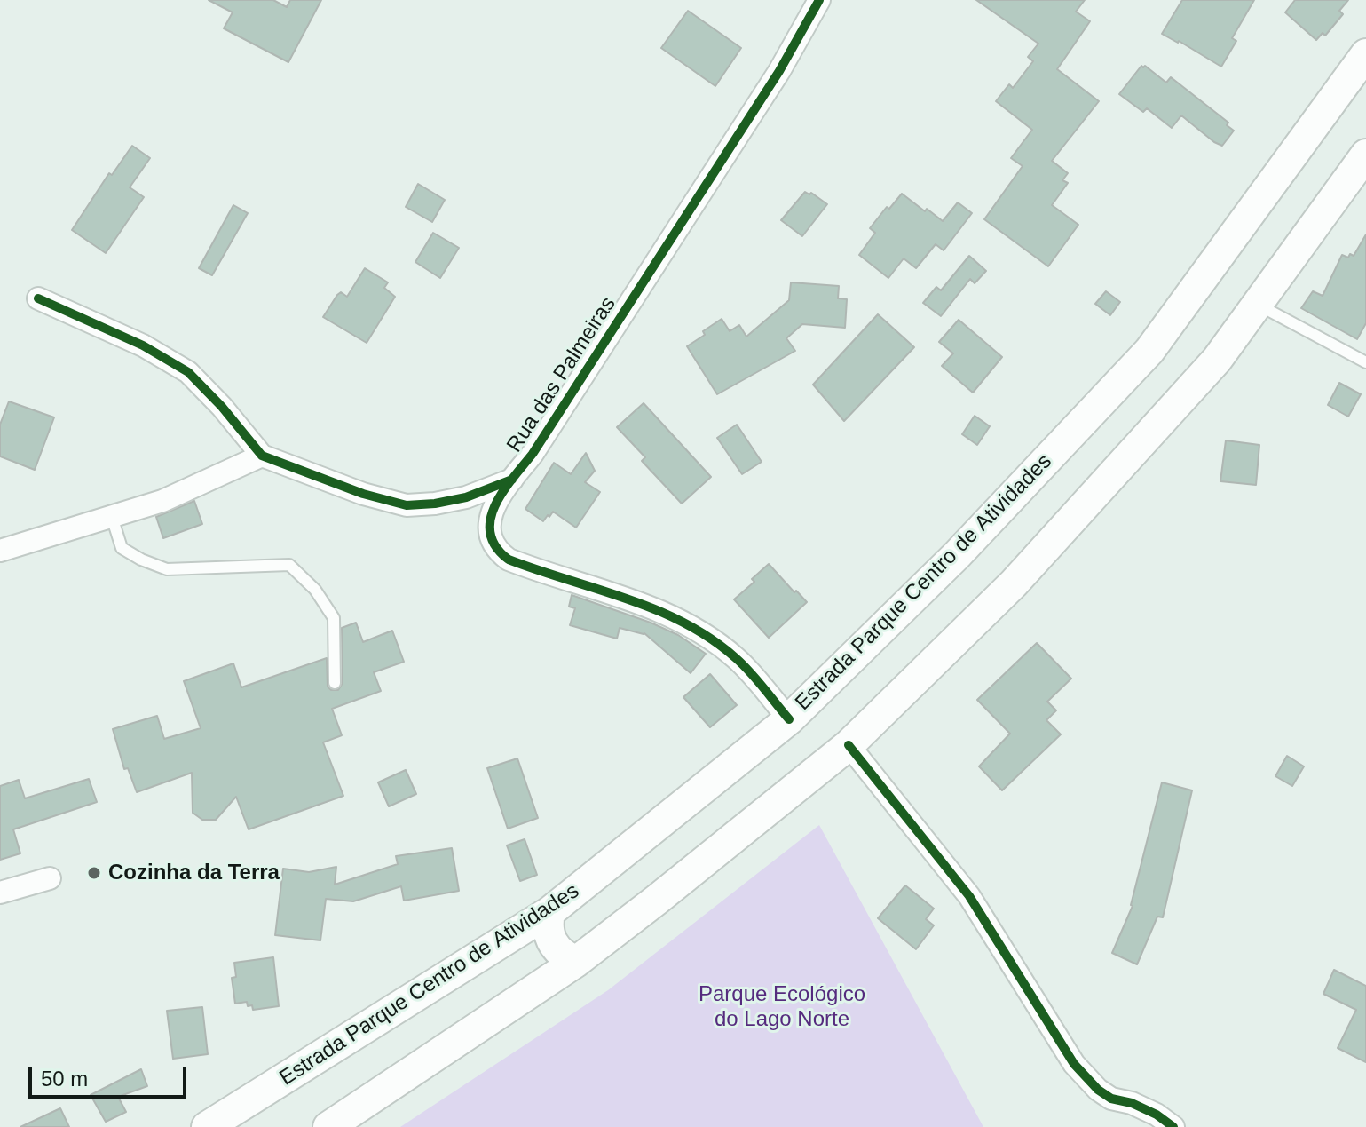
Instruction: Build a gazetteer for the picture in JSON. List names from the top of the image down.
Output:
{
  "streets": {
    "main road": ["Estrada Parque Centro de Atividades"],
    "street": ["Rua das Palmeiras"]
  },
  "crossings": [
    ["Rua das Palmeiras", "Estrada Parque Centro de Atividades"]
  ],
  "parks": ["Parque Ecológico do Lago Norte"],
  "places": ["Cozinha da Terra"],
  "scale_bar": "50 m"
}
